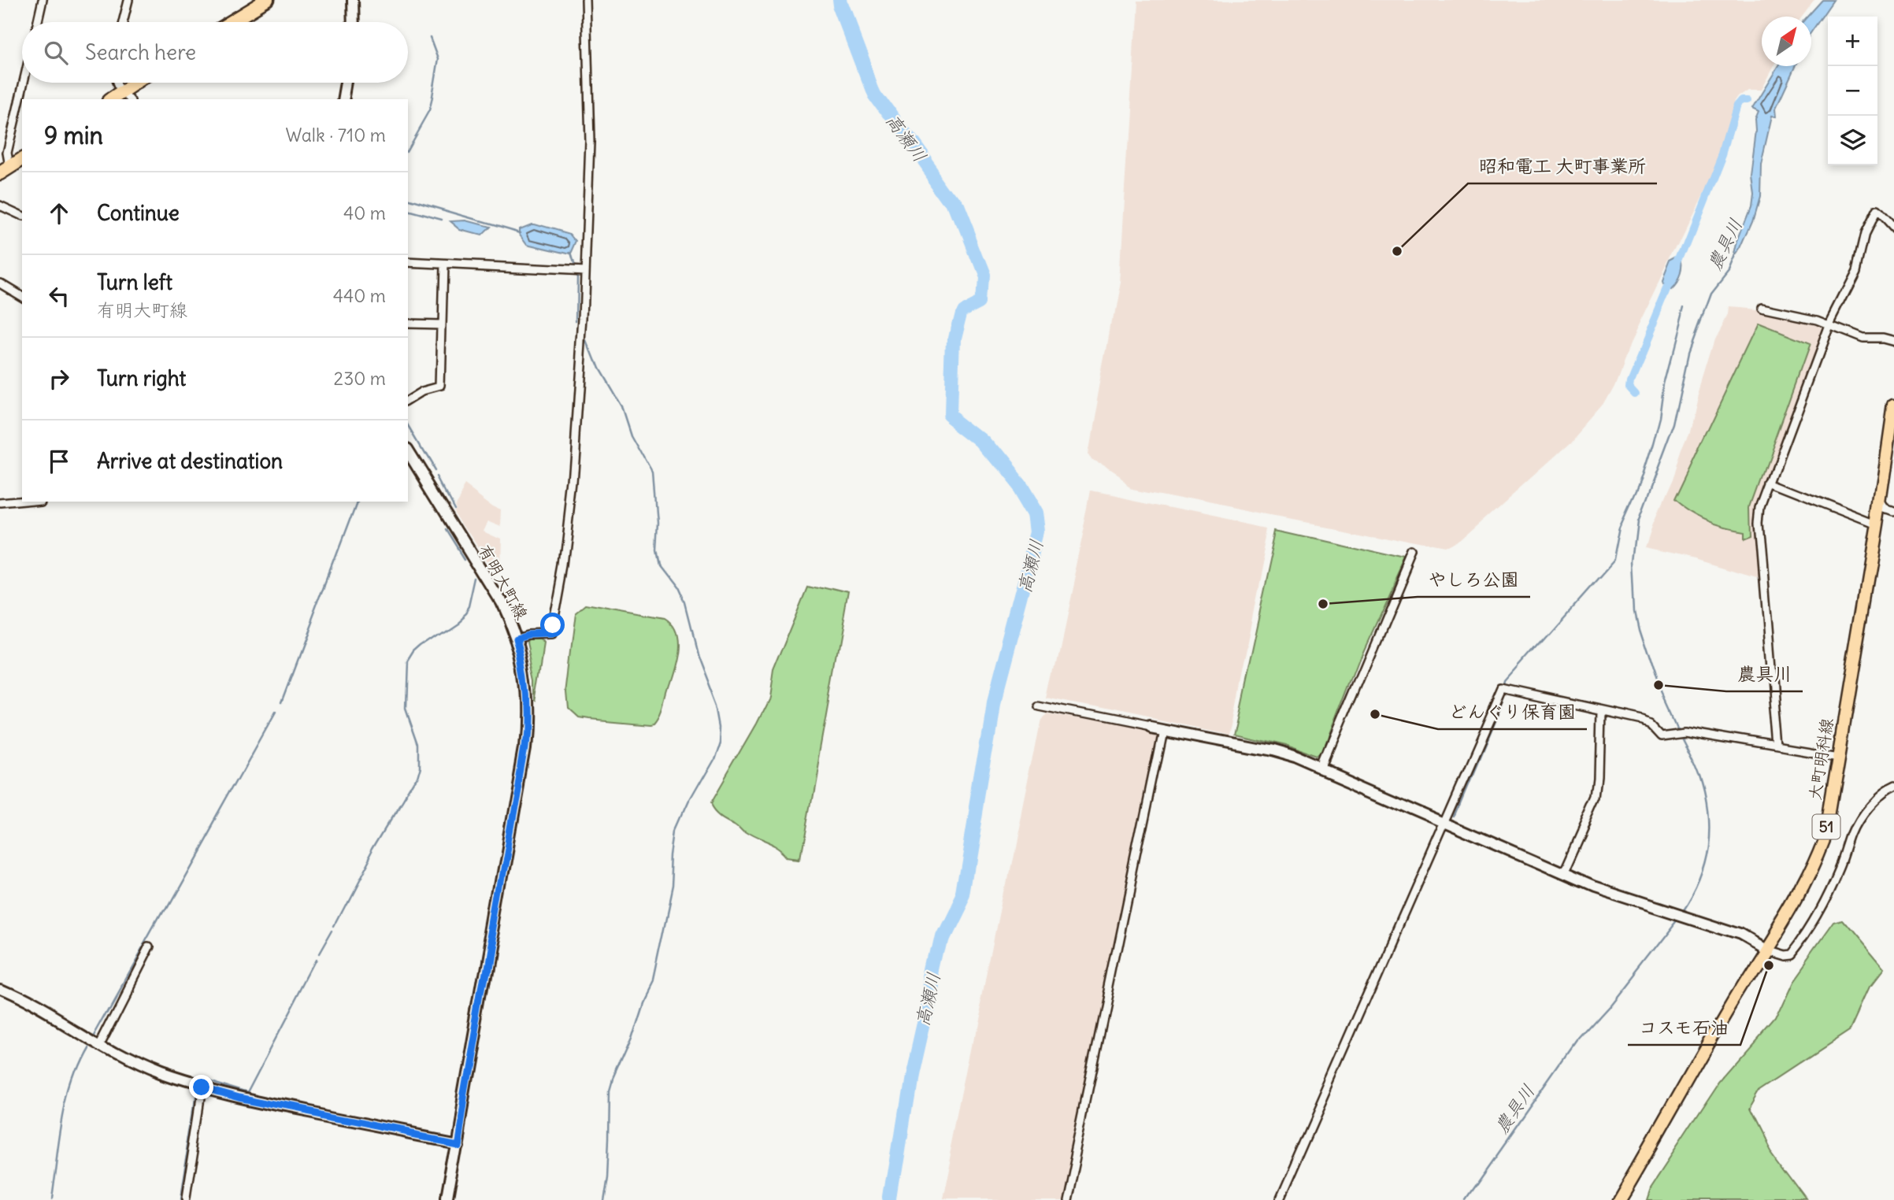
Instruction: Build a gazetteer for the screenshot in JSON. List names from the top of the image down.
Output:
{
  "streets": {
    "main road": ["大町明科線", "51"],
    "street": ["有明大町線"]
  },
  "water": ["高瀬川", "農具川"],
  "places": [
    "昭和電工 大町事業所",
    "やしろ公園",
    "農具川",
    "どんぐり保育園",
    "コスモ石油"
  ],
  "north": "top right",
  "page": {
    "map_buttons": ["+", "−"],
    "search": "Search here",
    "heading": ["9 min", "Walk · 710 m"],
    "list": [
      ["Continue", "40 m"],
      ["Turn left", "有明大町線", "440 m"],
      ["Turn right", "230 m"],
      "Arrive at destination"
    ]
  }
}
